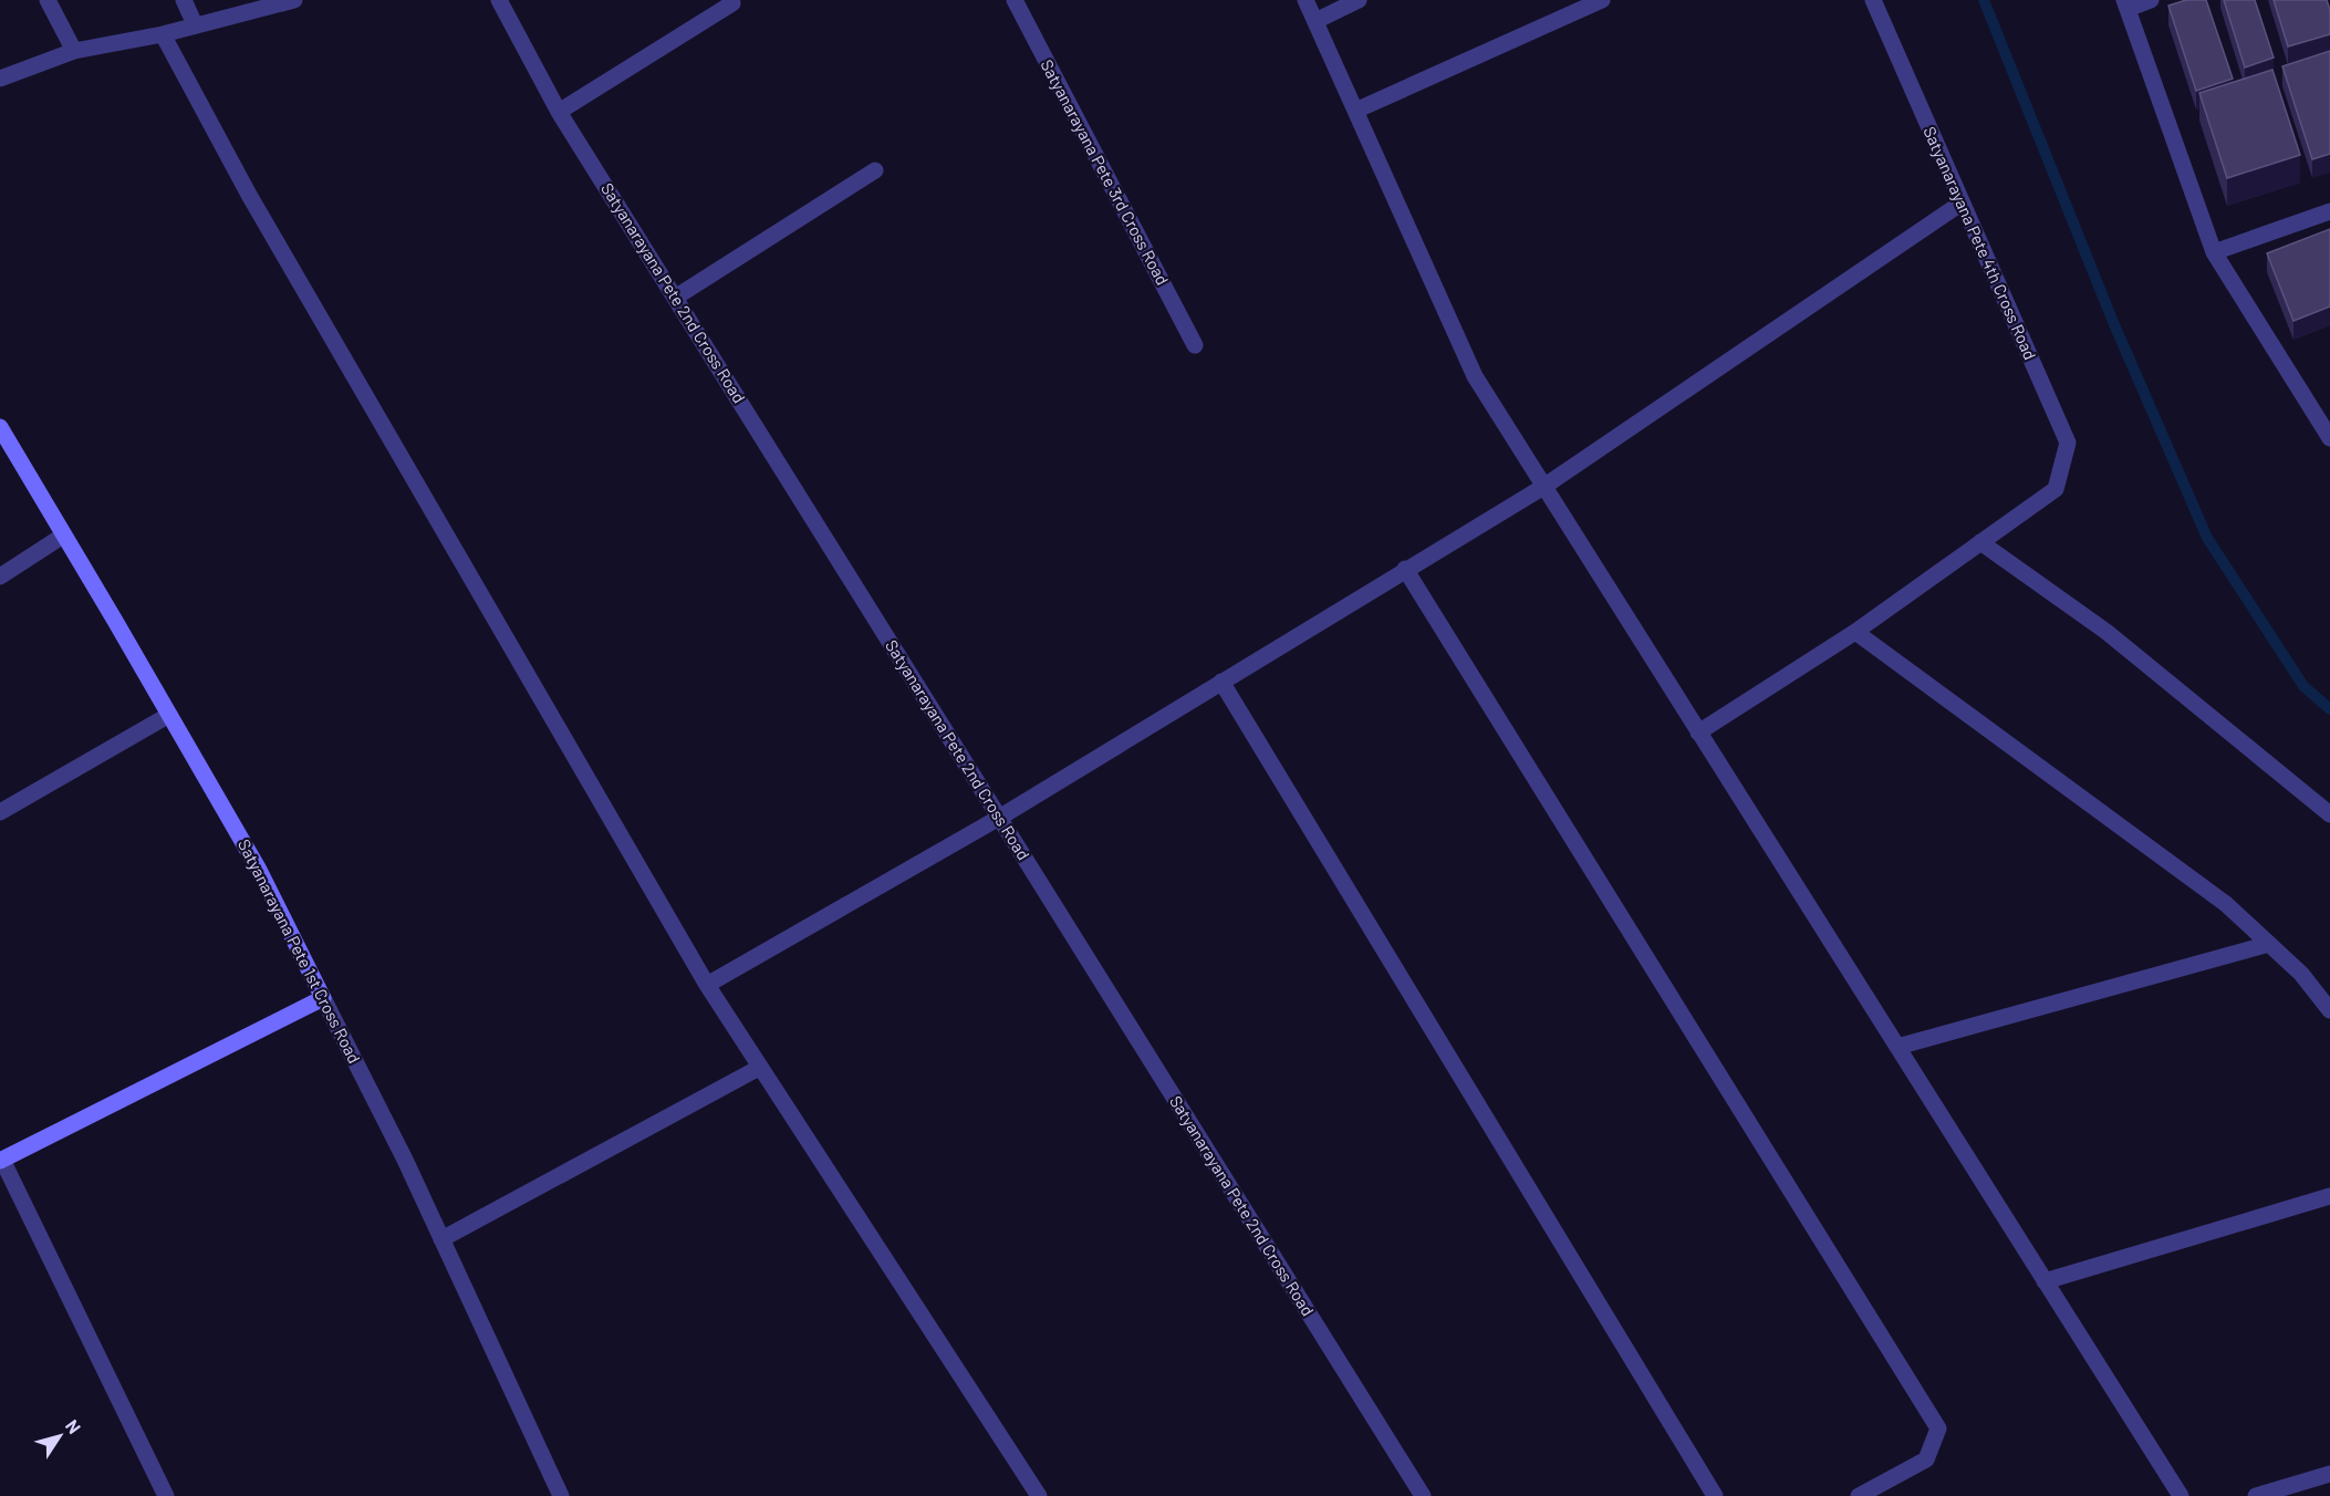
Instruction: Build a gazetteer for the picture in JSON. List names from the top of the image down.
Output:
{
  "streets": {
    "street": [
      "Satyanarayana Pete 3rd Cross Road",
      "Satyanarayana Pete 4th Cross Road",
      "Satyanarayana Pete 2nd Cross Road",
      "Satyanarayana Pete 1st Cross Road"
    ]
  },
  "north": "top right"
}
